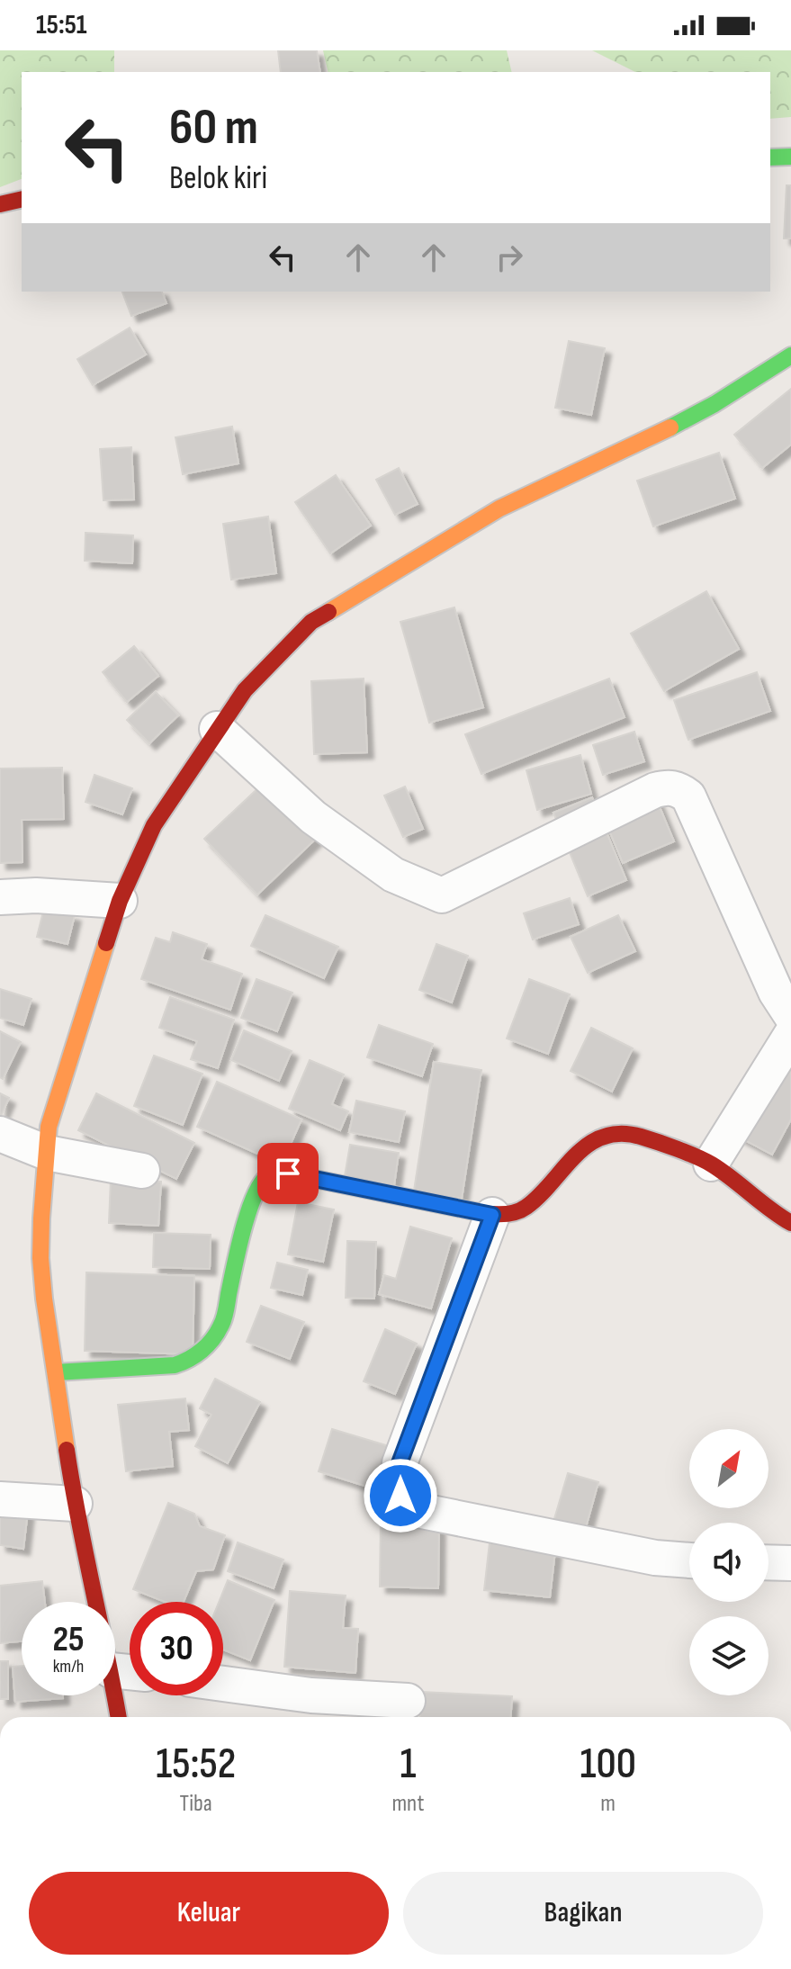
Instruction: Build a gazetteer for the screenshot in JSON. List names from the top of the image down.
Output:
{
  "north": "top right",
  "page": {
    "status": "15:51",
    "turn": ["60 m", "Belok kiri"],
    "speed": "25 km/h",
    "limit": "30",
    "eta": [
      "15:52",
      "Tiba",
      "1",
      "mnt",
      "100",
      "m"
    ],
    "buttons": ["Keluar", "Bagikan"]
  }
}
